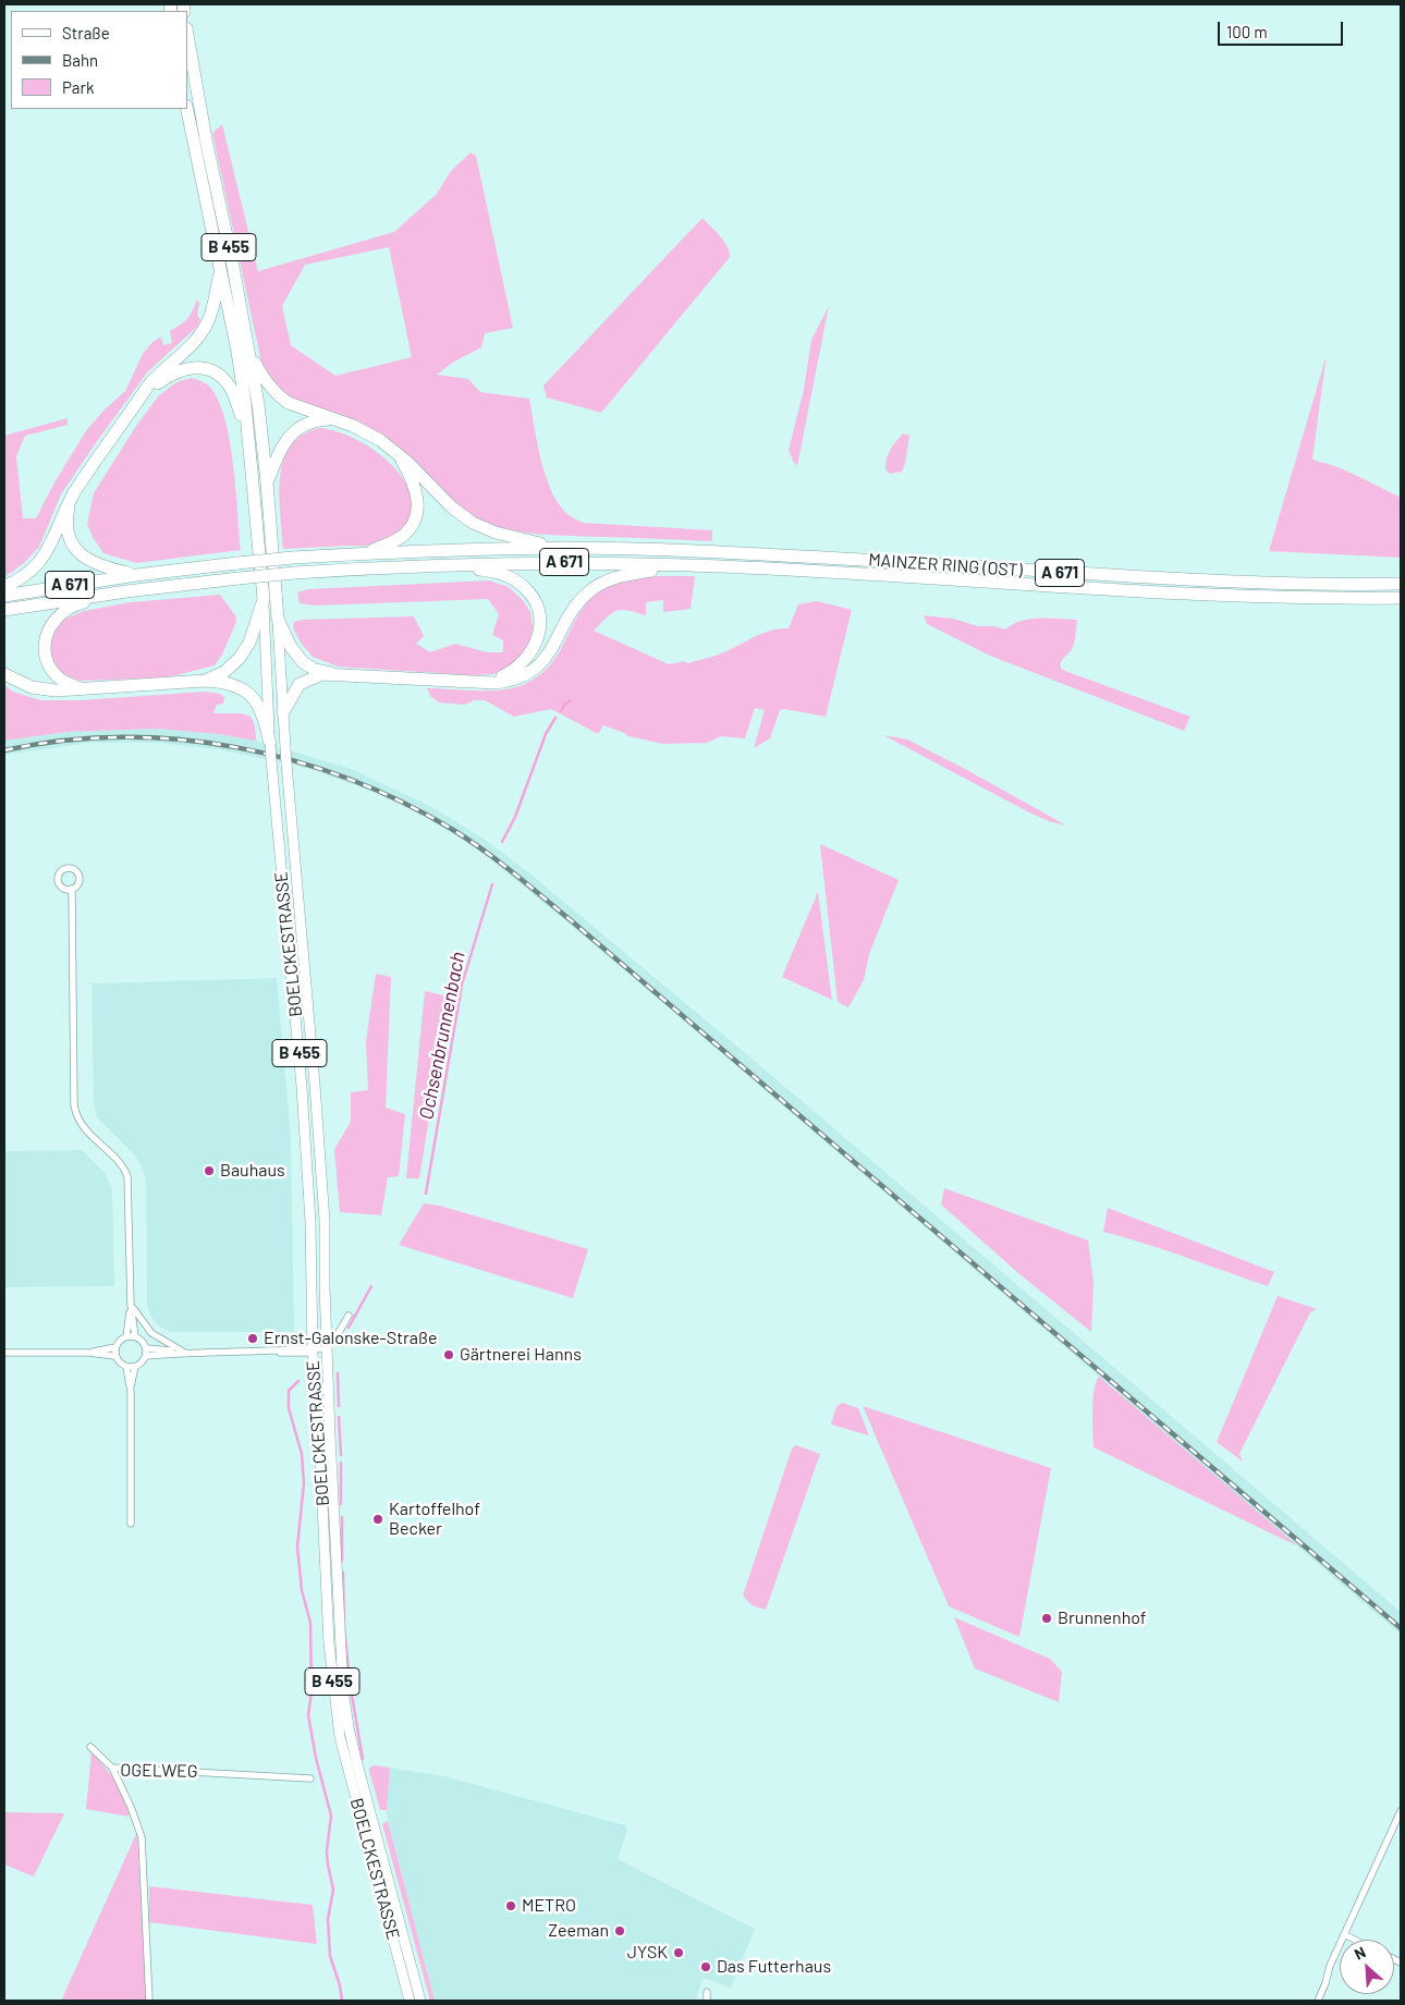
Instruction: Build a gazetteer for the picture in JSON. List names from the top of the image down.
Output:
{
  "streets": {
    "highway": ["B 455", "A 671", "MAINZER RING (OST)"],
    "main road": ["BOELCKESTRASSE"],
    "street": ["OGELWEG"]
  },
  "crossings": [
    ["B 455", "BOELCKESTRASSE"],
    ["A 671", "MAINZER RING (OST)"]
  ],
  "water": ["Ochsenbrunnenbach"],
  "places": [
    "Bauhaus",
    "Ernst-Galonske-Straße",
    "Gärtnerei Hanns",
    "Kartoffelhof Becker",
    "Brunnenhof",
    "METRO",
    "Zeeman",
    "JYSK",
    "Das Futterhaus"
  ],
  "legend": ["Straße", "Bahn", "Park"],
  "scale_bar": "100 m",
  "north": "top left"
}
